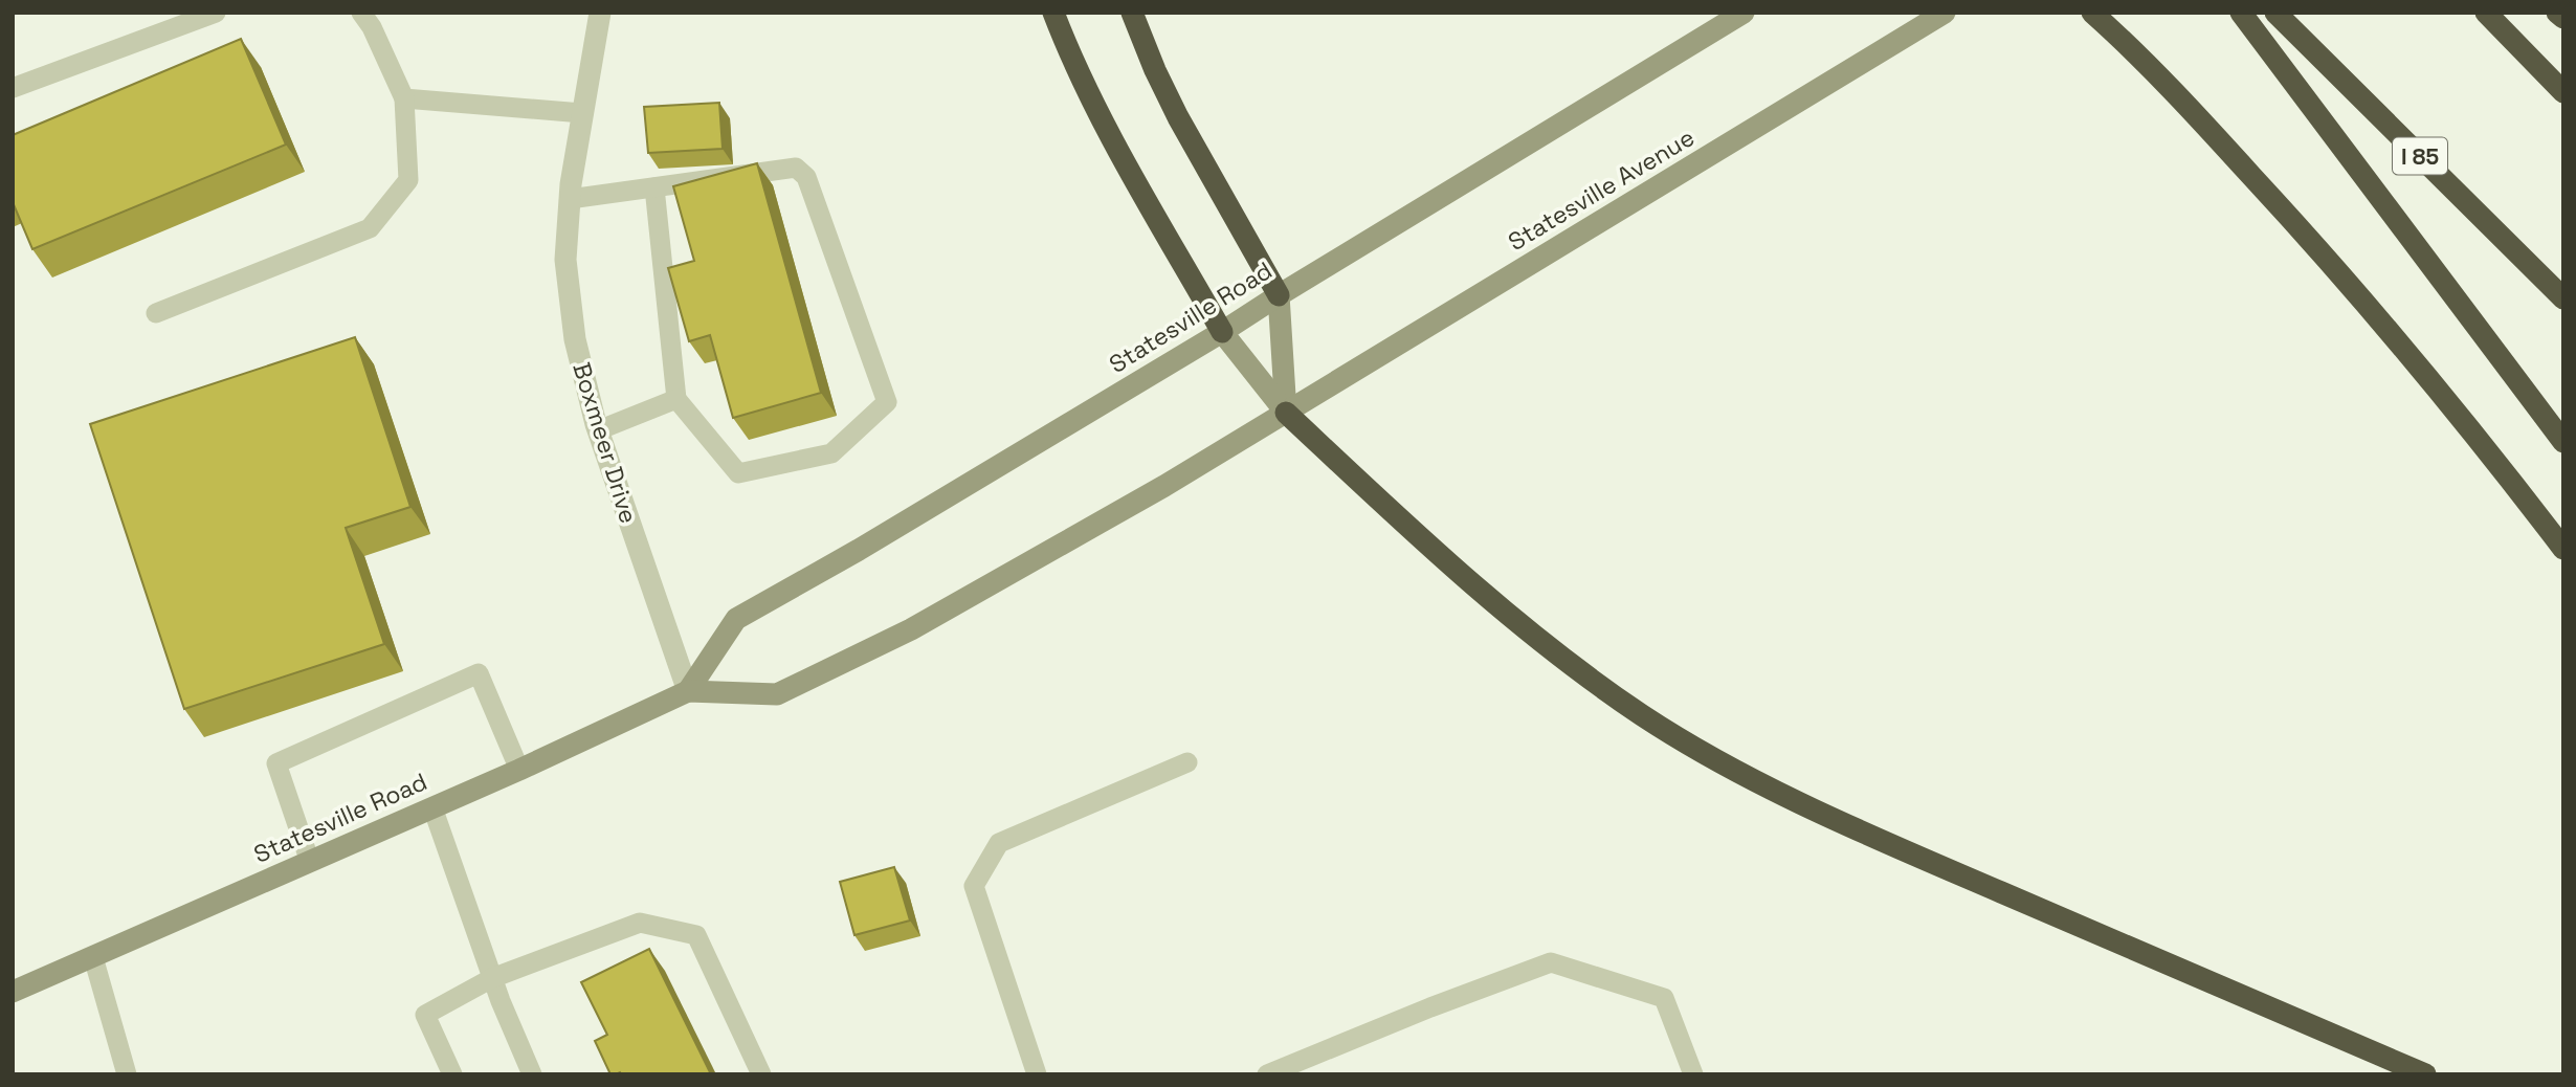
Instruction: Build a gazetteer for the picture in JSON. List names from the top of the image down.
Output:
{
  "streets": {
    "highway": ["I 85"],
    "main road": ["Statesville Avenue", "Statesville Road"],
    "street": ["Boxmeer Drive"]
  },
  "crossings": [
    ["Statesville Avenue", "Statesville Road"],
    ["Statesville Road", "Boxmeer Drive"]
  ]
}
